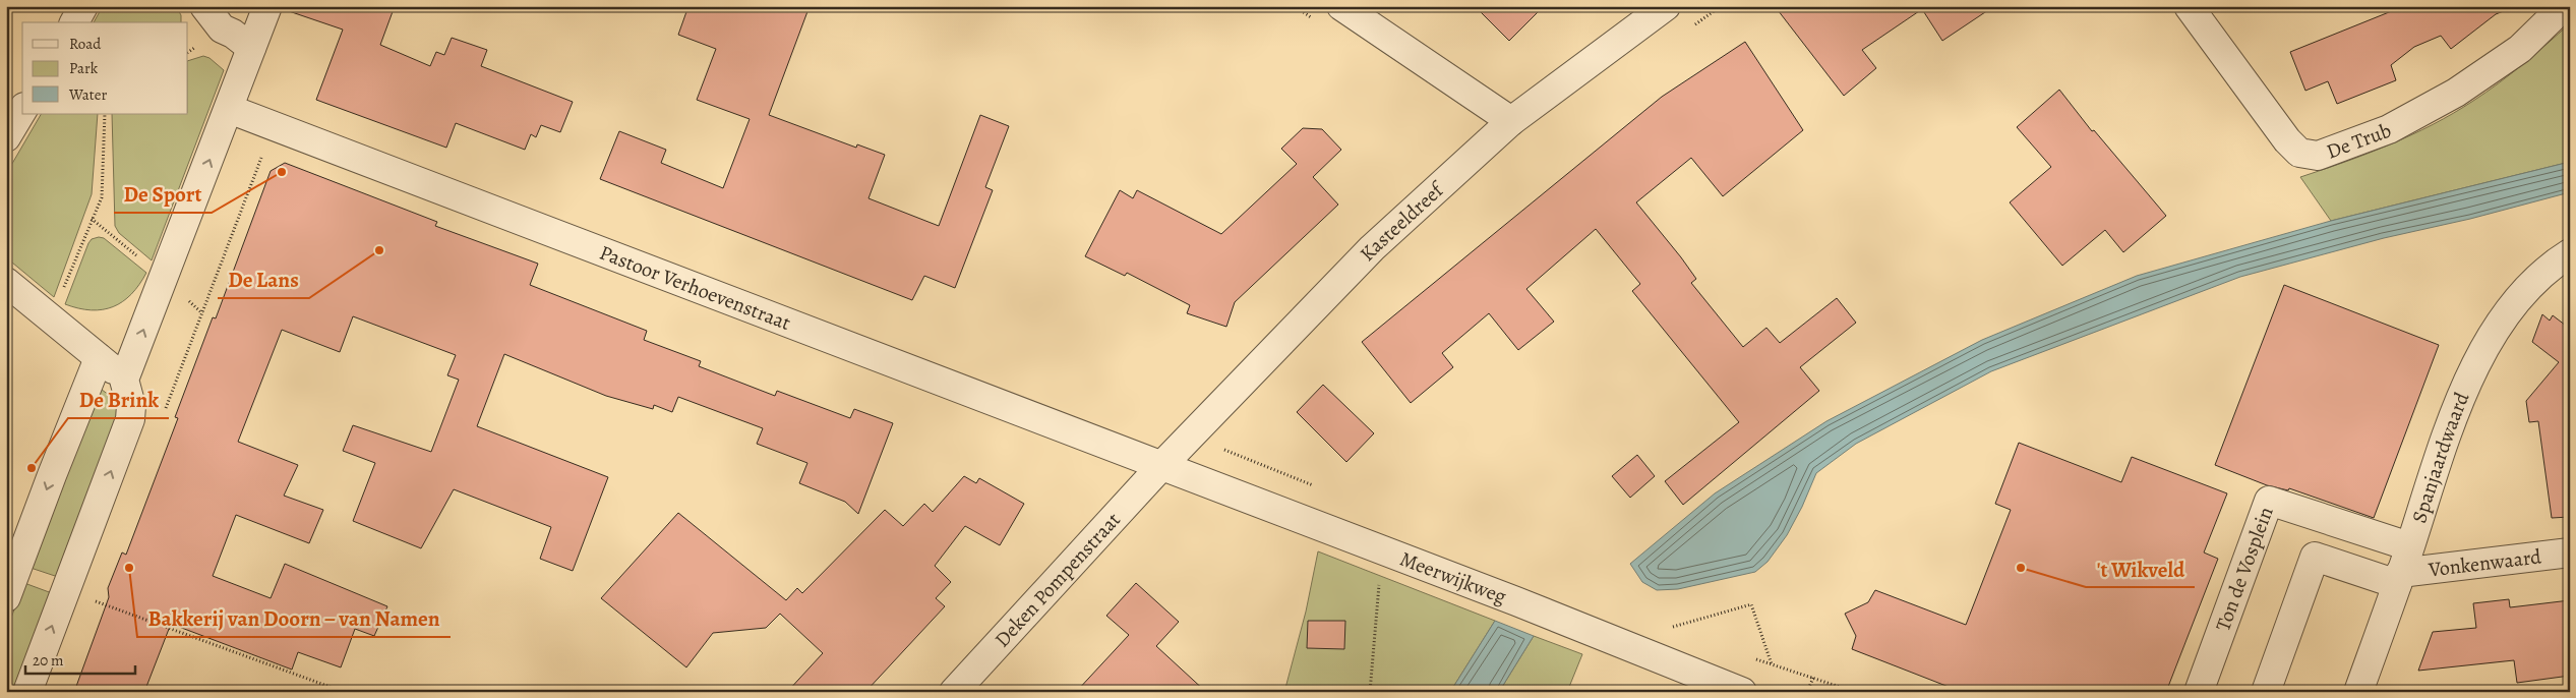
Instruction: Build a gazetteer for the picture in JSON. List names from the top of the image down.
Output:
{
  "streets": {
    "street": [
      "De Trub",
      "Kasteeldreef",
      "Pastoor Verhoevenstraat",
      "Spanjaardwaard",
      "Vonkenwaard",
      "Ton de Vosplein",
      "Meerwijkweg",
      "Deken Pompenstraat"
    ]
  },
  "crossings": [
    ["Kasteeldreef", "Pastoor Verhoevenstraat"],
    ["Kasteeldreef", "Meerwijkweg"],
    ["Kasteeldreef", "Deken Pompenstraat"],
    ["Pastoor Verhoevenstraat", "Meerwijkweg"],
    ["Pastoor Verhoevenstraat", "Deken Pompenstraat"],
    ["Spanjaardwaard", "Vonkenwaard"],
    ["Spanjaardwaard", "Ton de Vosplein"],
    ["Meerwijkweg", "Deken Pompenstraat"]
  ],
  "places": [
    "De Sport",
    "De Lans",
    "De Brink",
    "Bakkerij van Doorn – van Namen",
    "'t Wikveld"
  ],
  "legend": ["Road", "Park", "Water"],
  "scale_bar": "20 m"
}
